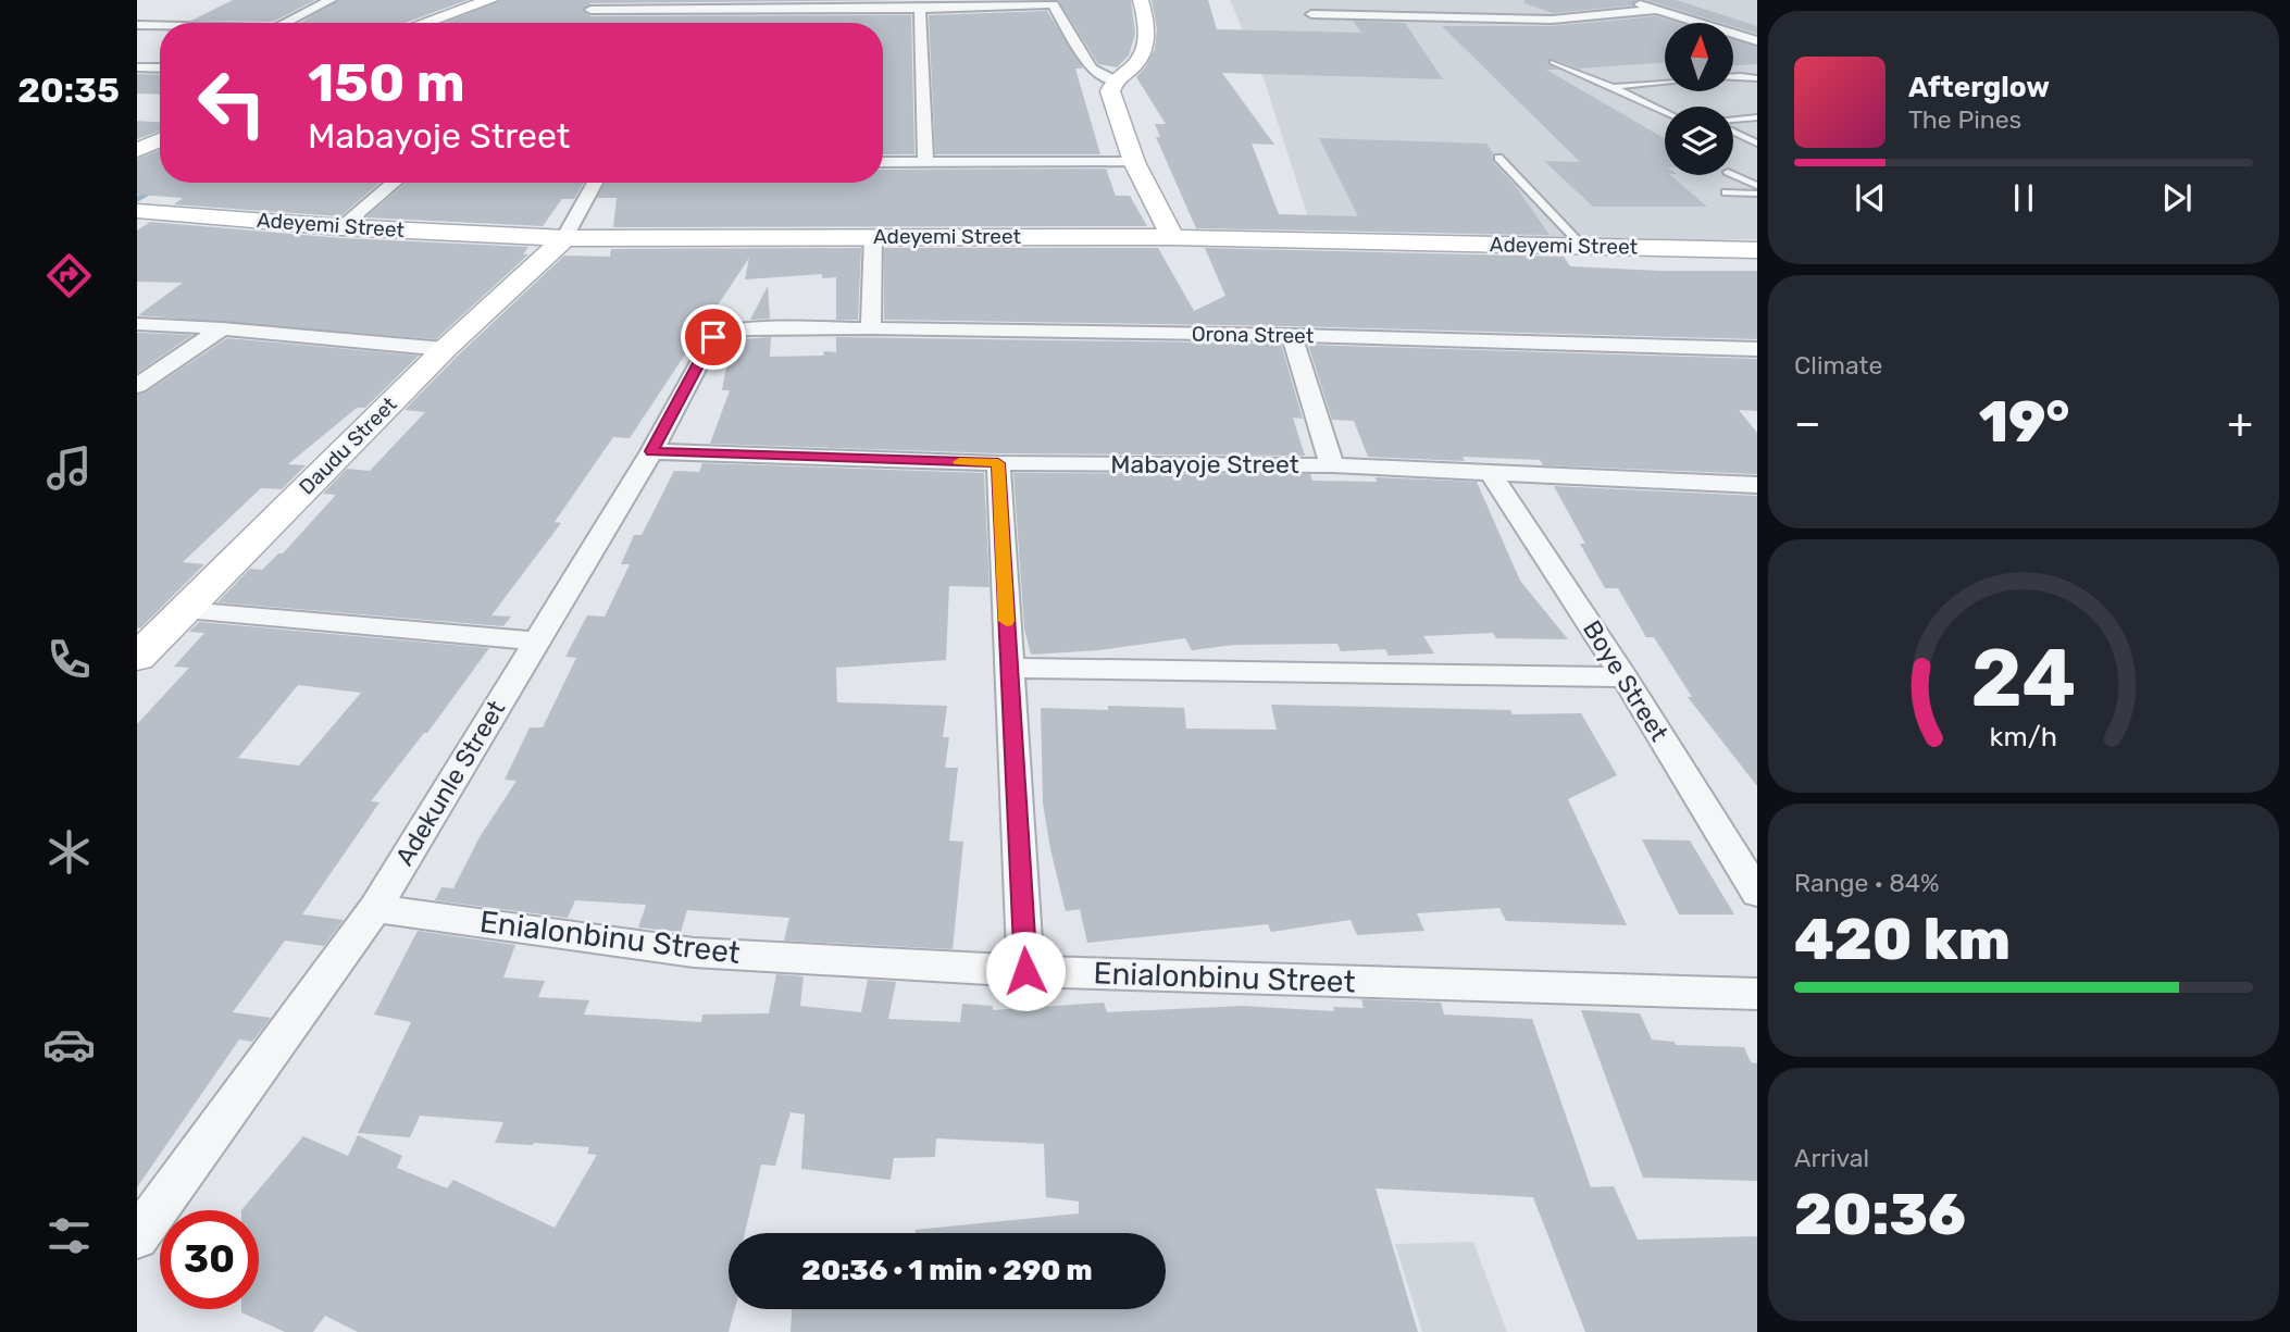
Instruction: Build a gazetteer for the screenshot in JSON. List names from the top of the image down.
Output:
{
  "streets": {
    "street": [
      "Adeyemi Street",
      "Orona Street",
      "Daudu Street",
      "Mabayoje Street",
      "Boye Street",
      "Adekunle Street",
      "Enialonbinu Street"
    ]
  },
  "crossings": [
    ["Adeyemi Street", "Daudu Street"],
    ["Orona Street", "Adekunle Street"],
    ["Mabayoje Street", "Boye Street"],
    ["Mabayoje Street", "Adekunle Street"],
    ["Adekunle Street", "Enialonbinu Street"]
  ],
  "north": "top",
  "page": {
    "tabs": "20:35",
    "turn": ["150 m", "Mabayoje Street"],
    "song": ["Afterglow", "The Pines"],
    "tile": [
      "Climate",
      ["Range · 84%", "420 km"],
      ["Arrival", "20:36"]
    ],
    "heat": ["−", "19°", "+"],
    "limit": "30",
    "trip": "20:36 · 1 min · 290 m",
    "gauge": ["24", "km/h"]
  }
}
